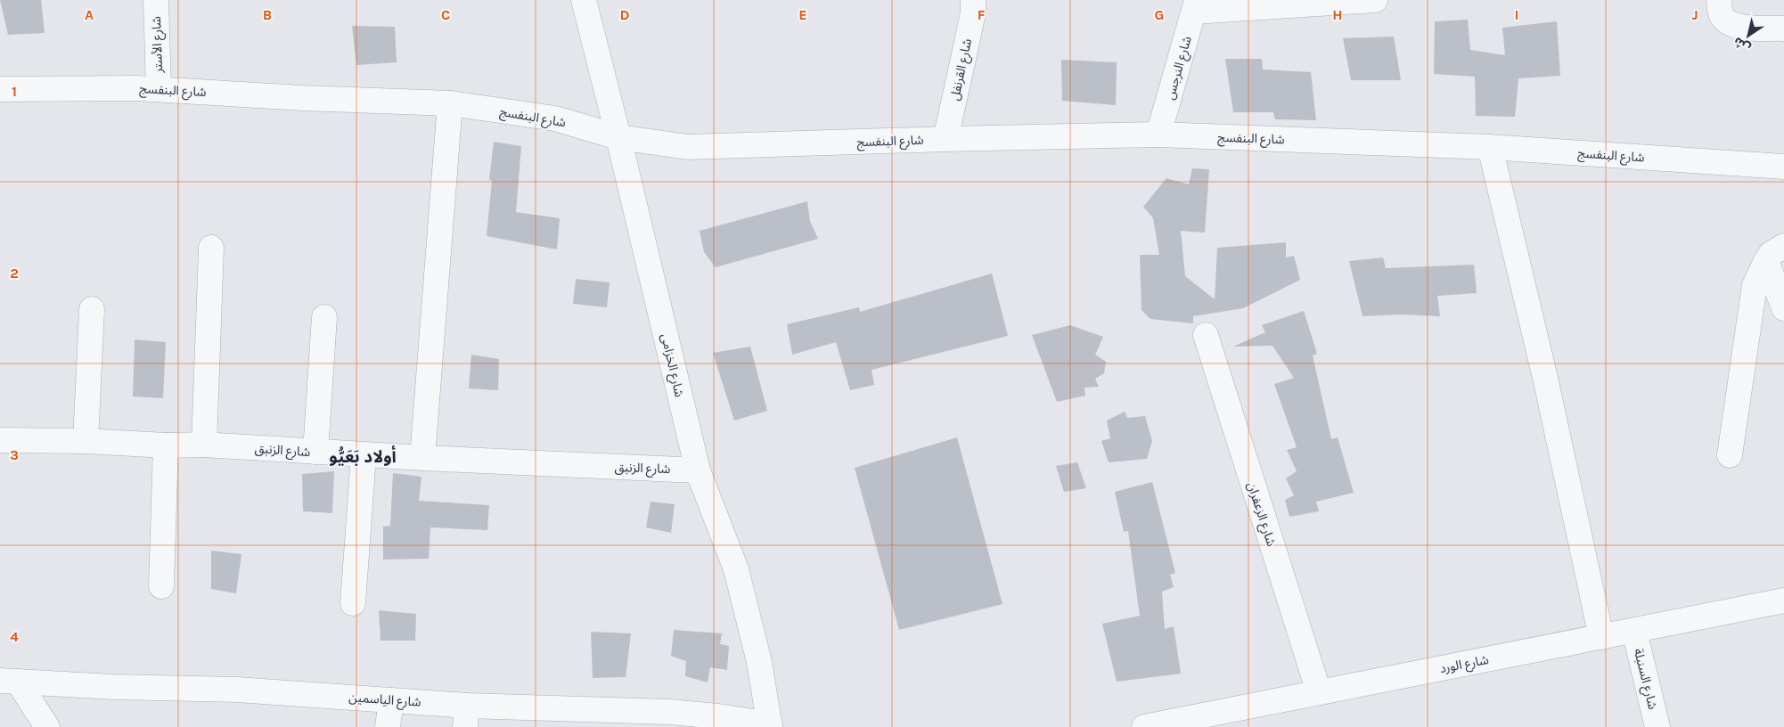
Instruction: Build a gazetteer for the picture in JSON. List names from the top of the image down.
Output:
{
  "streets": {
    "street": [
      "شارع الأستر",
      "شارع النرجس",
      "شارع القرنفل",
      "شارع البنفسج",
      "شارع الخزامى",
      "شارع الزنبق",
      "شارع الزعفران",
      "شارع الورد",
      "شارع السنبلة",
      "شارع الياسمين"
    ]
  },
  "crossings": [
    ["شارع الأستر", "شارع البنفسج"],
    ["شارع النرجس", "شارع البنفسج"],
    ["شارع القرنفل", "شارع البنفسج"],
    ["شارع البنفسج", "شارع الخزامى"],
    ["شارع الخزامى", "شارع الزنبق"],
    ["شارع الخزامى", "شارع الياسمين"],
    ["شارع الزعفران", "شارع الورد"],
    ["شارع الورد", "شارع السنبلة"]
  ],
  "districts": ["أولاد بَعَيُّو"],
  "north": "bottom left",
  "grid": {
    "columns": [
      "A",
      "B",
      "C",
      "D",
      "E",
      "F",
      "G",
      "H",
      "I",
      "J"
    ],
    "rows": [
      "1",
      "2",
      "3",
      "4"
    ]
  }
}
